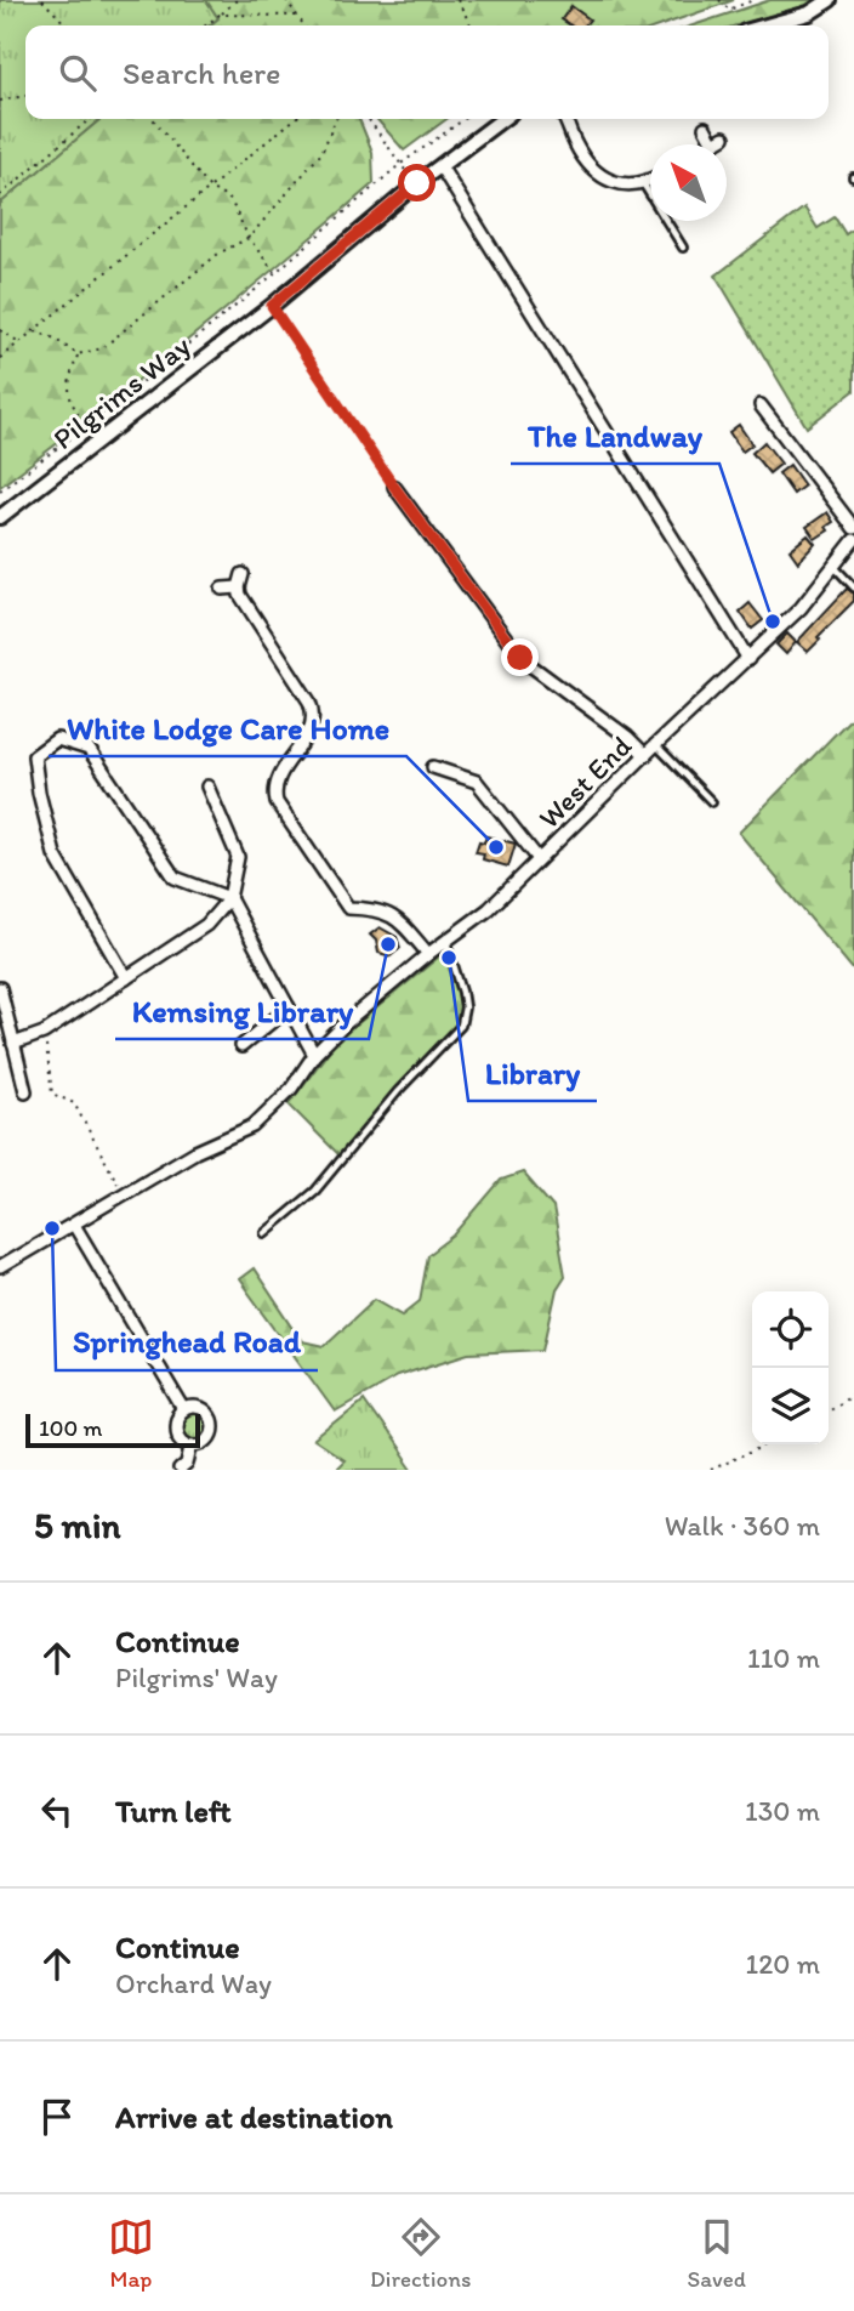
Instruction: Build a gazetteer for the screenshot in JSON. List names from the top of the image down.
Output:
{
  "streets": {
    "street": ["Pilgrims Way", "West End"]
  },
  "places": [
    "The Landway",
    "White Lodge Care Home",
    "Kemsing Library",
    "Library",
    "Springhead Road"
  ],
  "scale_bar": "100 m",
  "north": "top left",
  "page": {
    "search": "Search here",
    "scale": "100 m",
    "heading": ["5 min", "Walk · 360 m"],
    "list": [
      ["Continue", "Pilgrims' Way", "110 m"],
      ["Turn left", "130 m"],
      ["Continue", "Orchard Way", "120 m"],
      "Arrive at destination"
    ],
    "nav": ["Map", "Directions", "Saved"]
  }
}
